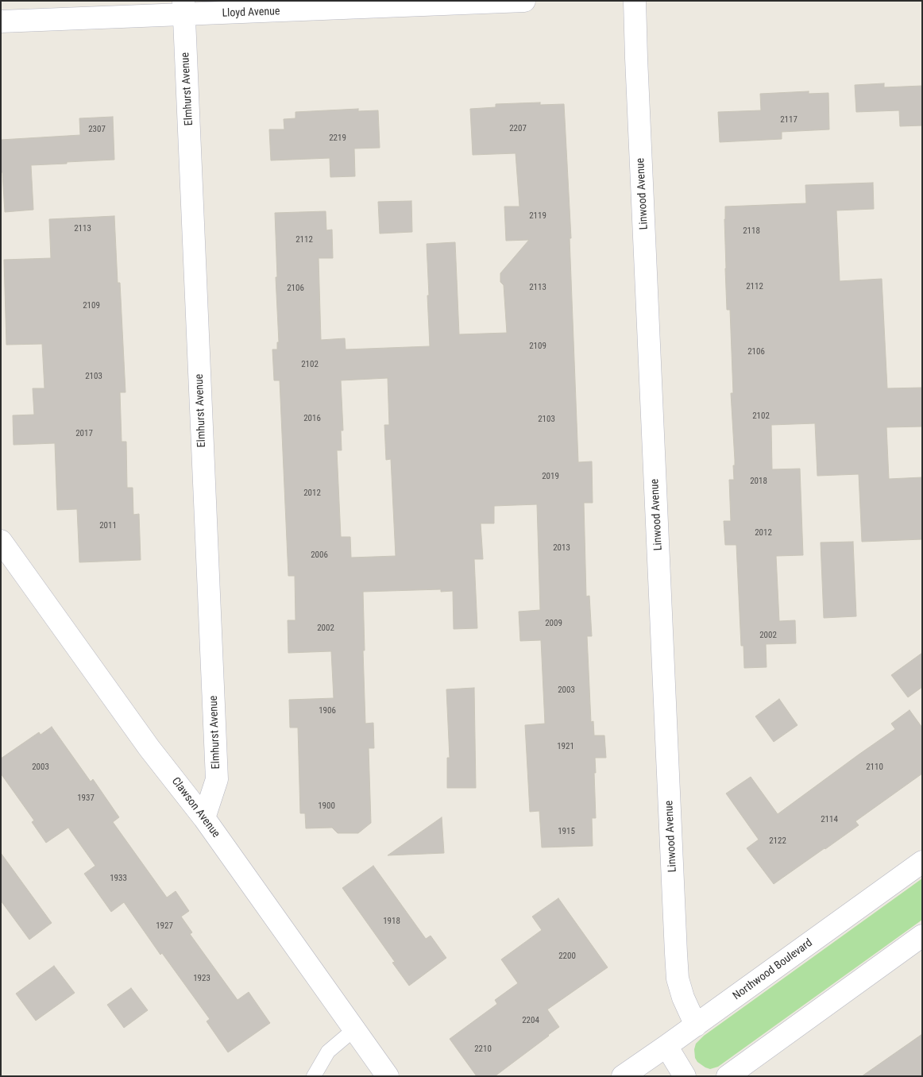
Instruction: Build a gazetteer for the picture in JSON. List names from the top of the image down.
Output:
{
  "streets": {
    "street": [
      "Lloyd Avenue",
      "Elmhurst Avenue",
      "Linwood Avenue",
      "Clawson Avenue",
      "Northwood Boulevard"
    ]
  },
  "crossings": [
    ["Lloyd Avenue", "Elmhurst Avenue"],
    ["Elmhurst Avenue", "Clawson Avenue"],
    ["Linwood Avenue", "Northwood Boulevard"]
  ],
  "house_numbers": [
    "2117",
    "2207",
    "2307",
    "2219",
    "2119",
    "2113",
    "2118",
    "2112",
    "2112",
    "2113",
    "2106",
    "2109",
    "2109",
    "2106",
    "2102",
    "2103",
    "2102",
    "2016",
    "2103",
    "2017",
    "2019",
    "2018",
    "2012",
    "2011",
    "2012",
    "2013",
    "2006",
    "2009",
    "2002",
    "2002",
    "2003",
    "1906",
    "1921",
    "2003",
    "2110",
    "1937",
    "1900",
    "2114",
    "1915",
    "2122",
    "1933",
    "1918",
    "1927",
    "2200",
    "1923",
    "2204",
    "2210"
  ]
}
